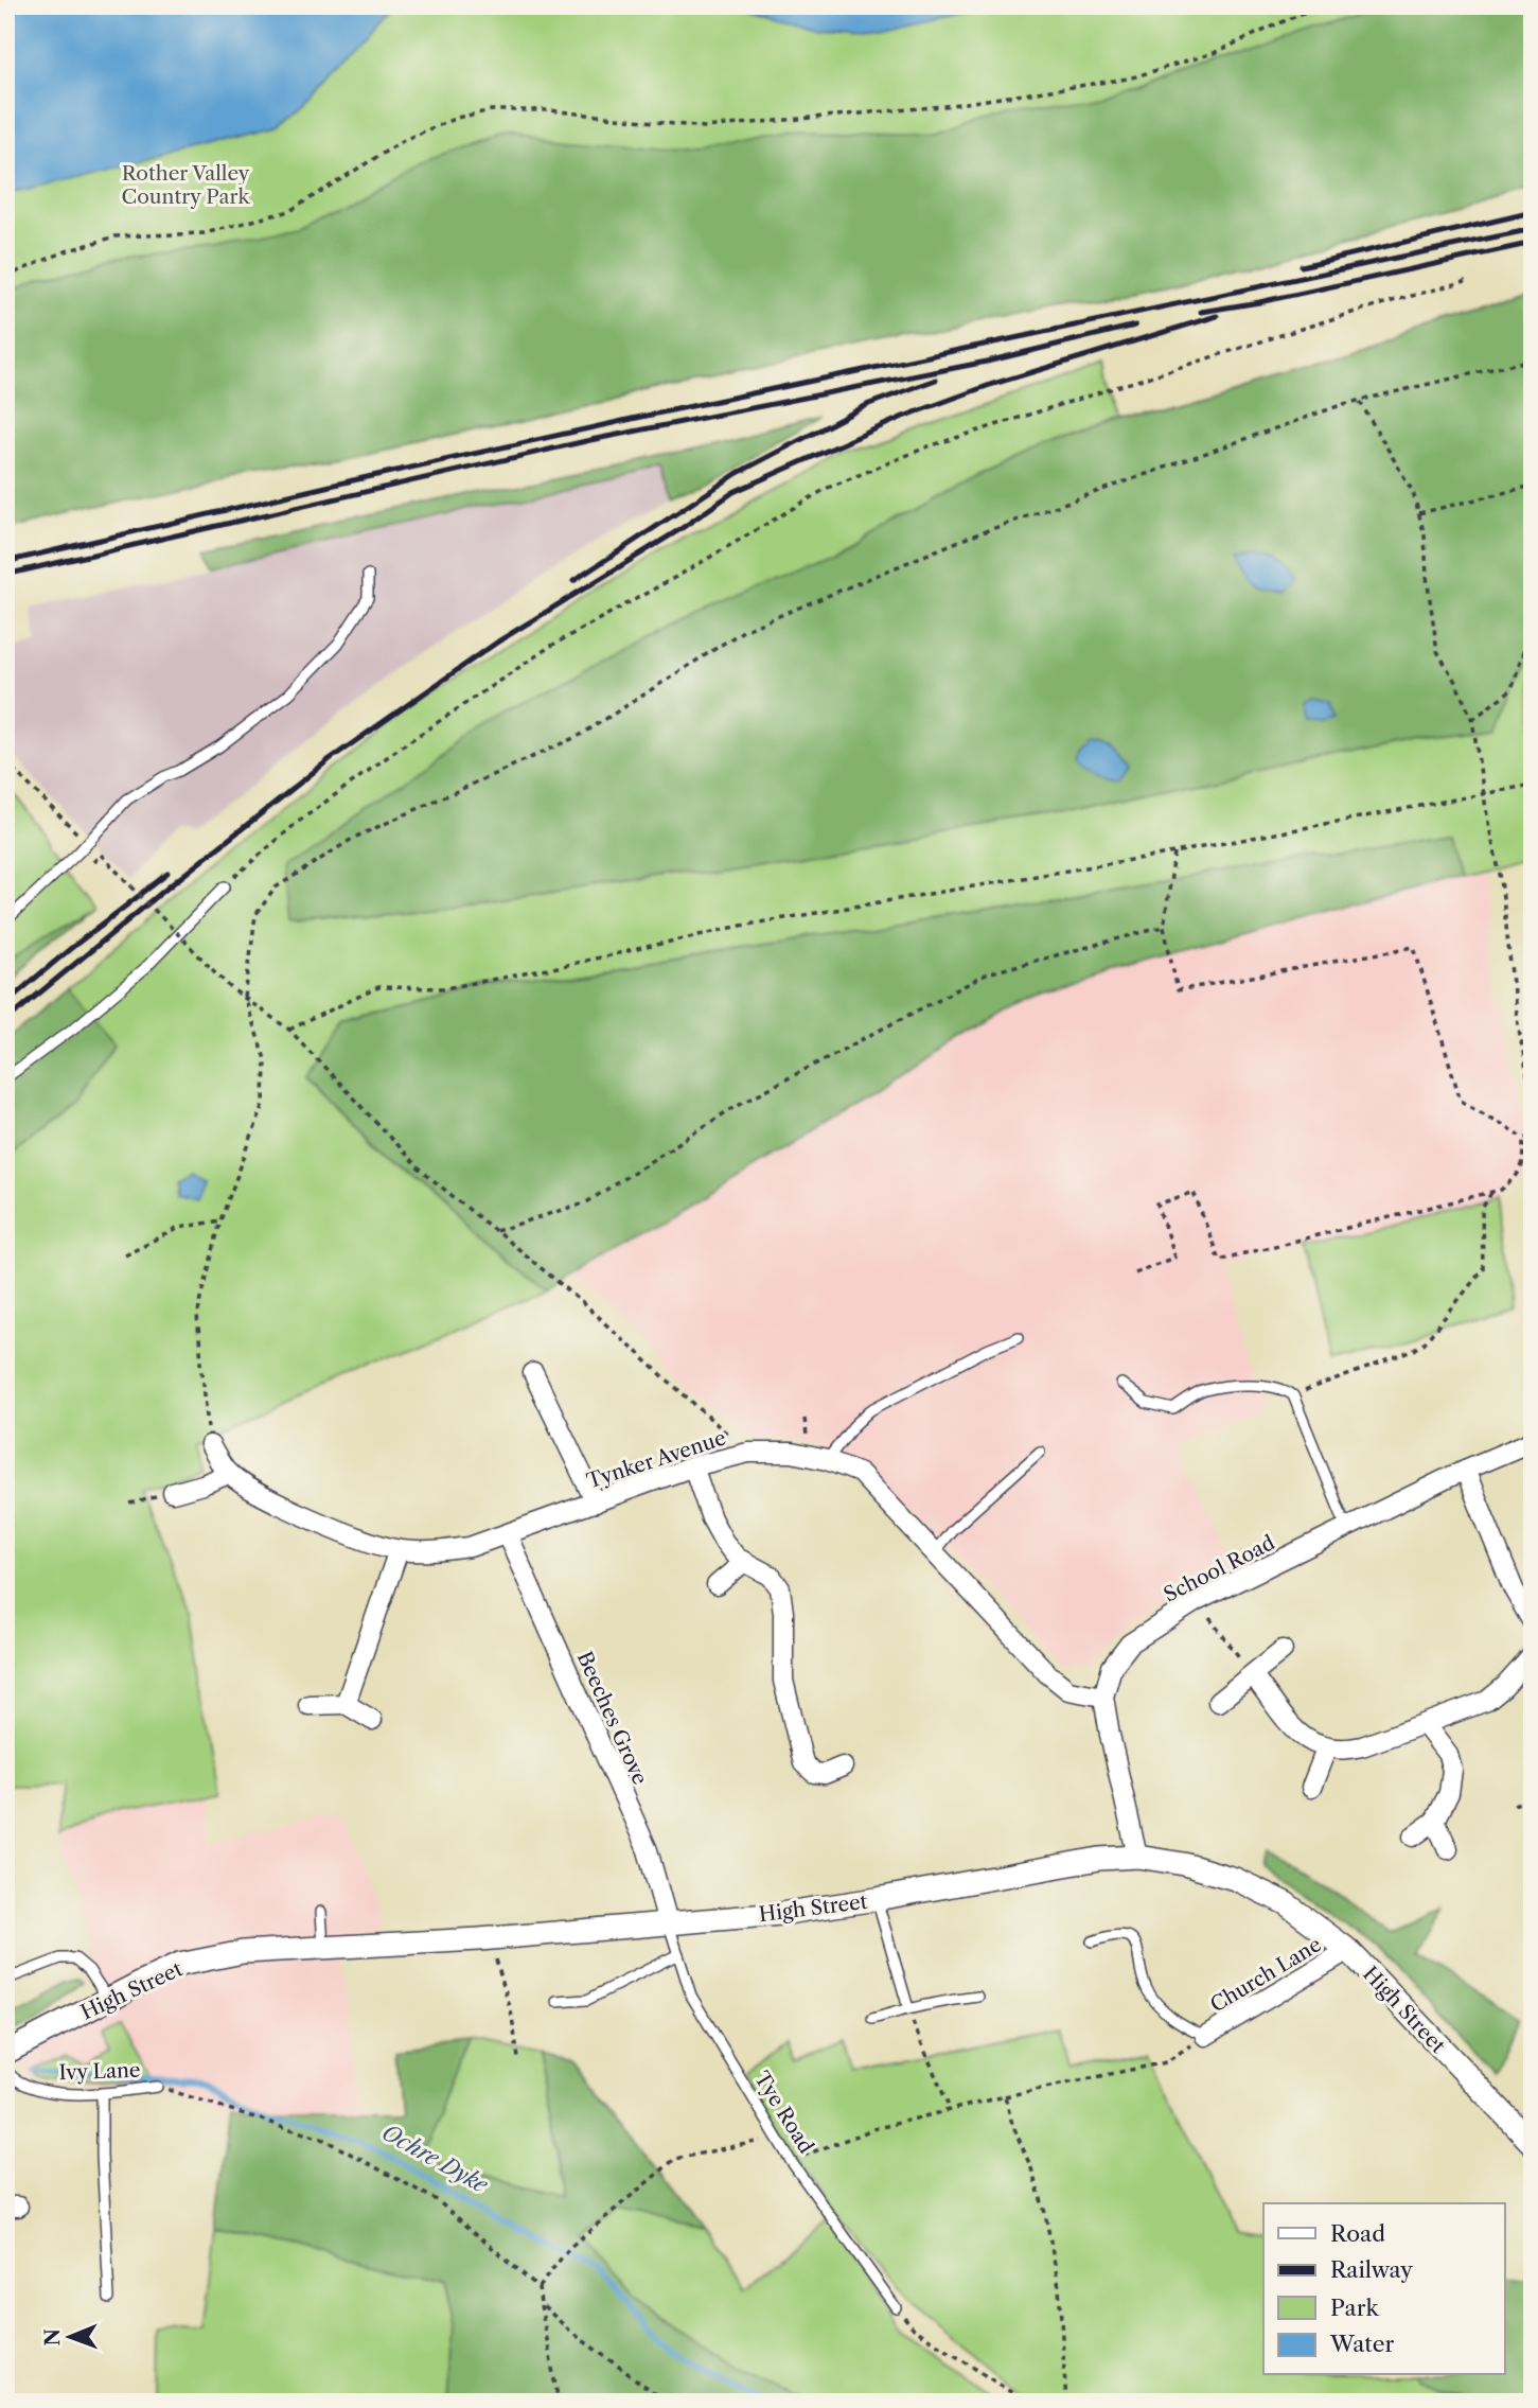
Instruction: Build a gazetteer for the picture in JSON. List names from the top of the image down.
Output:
{
  "streets": {
    "street": [
      "Tynker Avenue",
      "School Road",
      "Beeches Grove",
      "High Street",
      "Church Lane"
    ],
    "lane": ["Ivy Lane", "Tye Road"]
  },
  "crossings": [
    ["Tynker Avenue", "School Road"],
    ["Tynker Avenue", "Beeches Grove"],
    ["School Road", "High Street"],
    ["Beeches Grove", "High Street"],
    ["Beeches Grove", "Tye Road"],
    ["High Street", "Church Lane"],
    ["High Street", "Tye Road"]
  ],
  "water": ["Ochre Dyke"],
  "parks": ["Rother Valley Country Park"],
  "legend": [
    "Road",
    "Railway",
    "Park",
    "Water"
  ],
  "north": "left"
}
